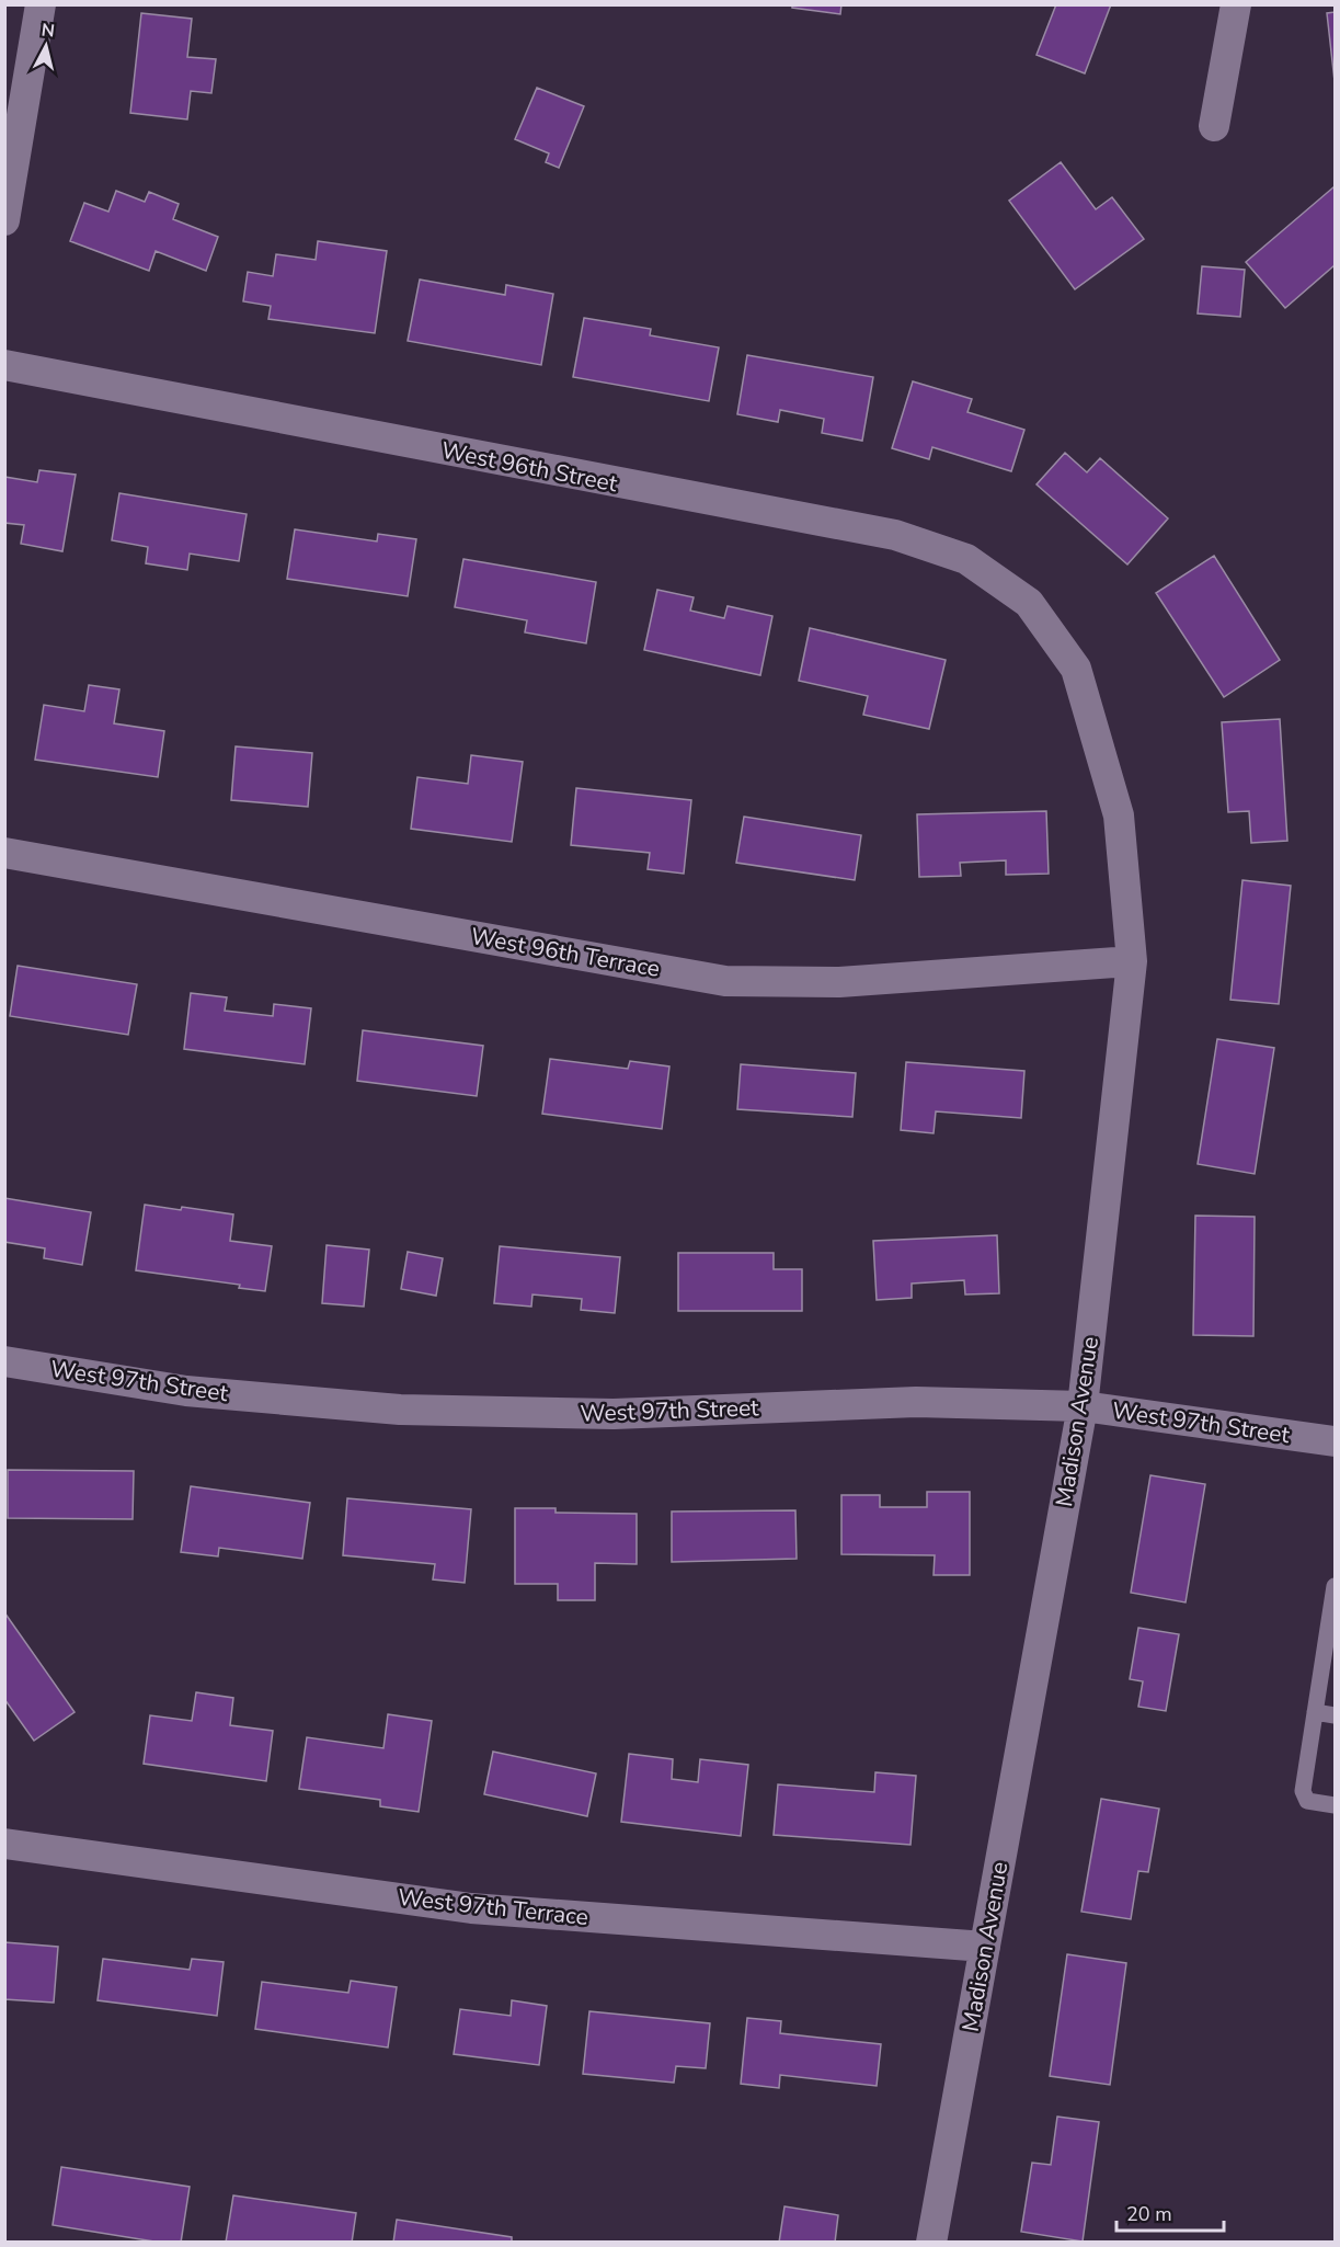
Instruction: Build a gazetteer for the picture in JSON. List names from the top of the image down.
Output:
{
  "streets": {
    "street": [
      "West 96th Street",
      "West 96th Terrace",
      "West 97th Street",
      "Madison Avenue",
      "West 97th Terrace"
    ]
  },
  "crossings": [
    ["West 96th Street", "Madison Avenue"],
    ["West 96th Terrace", "Madison Avenue"],
    ["West 97th Street", "Madison Avenue"],
    ["Madison Avenue", "West 97th Terrace"]
  ],
  "scale_bar": "20 m",
  "north": "top"
}
